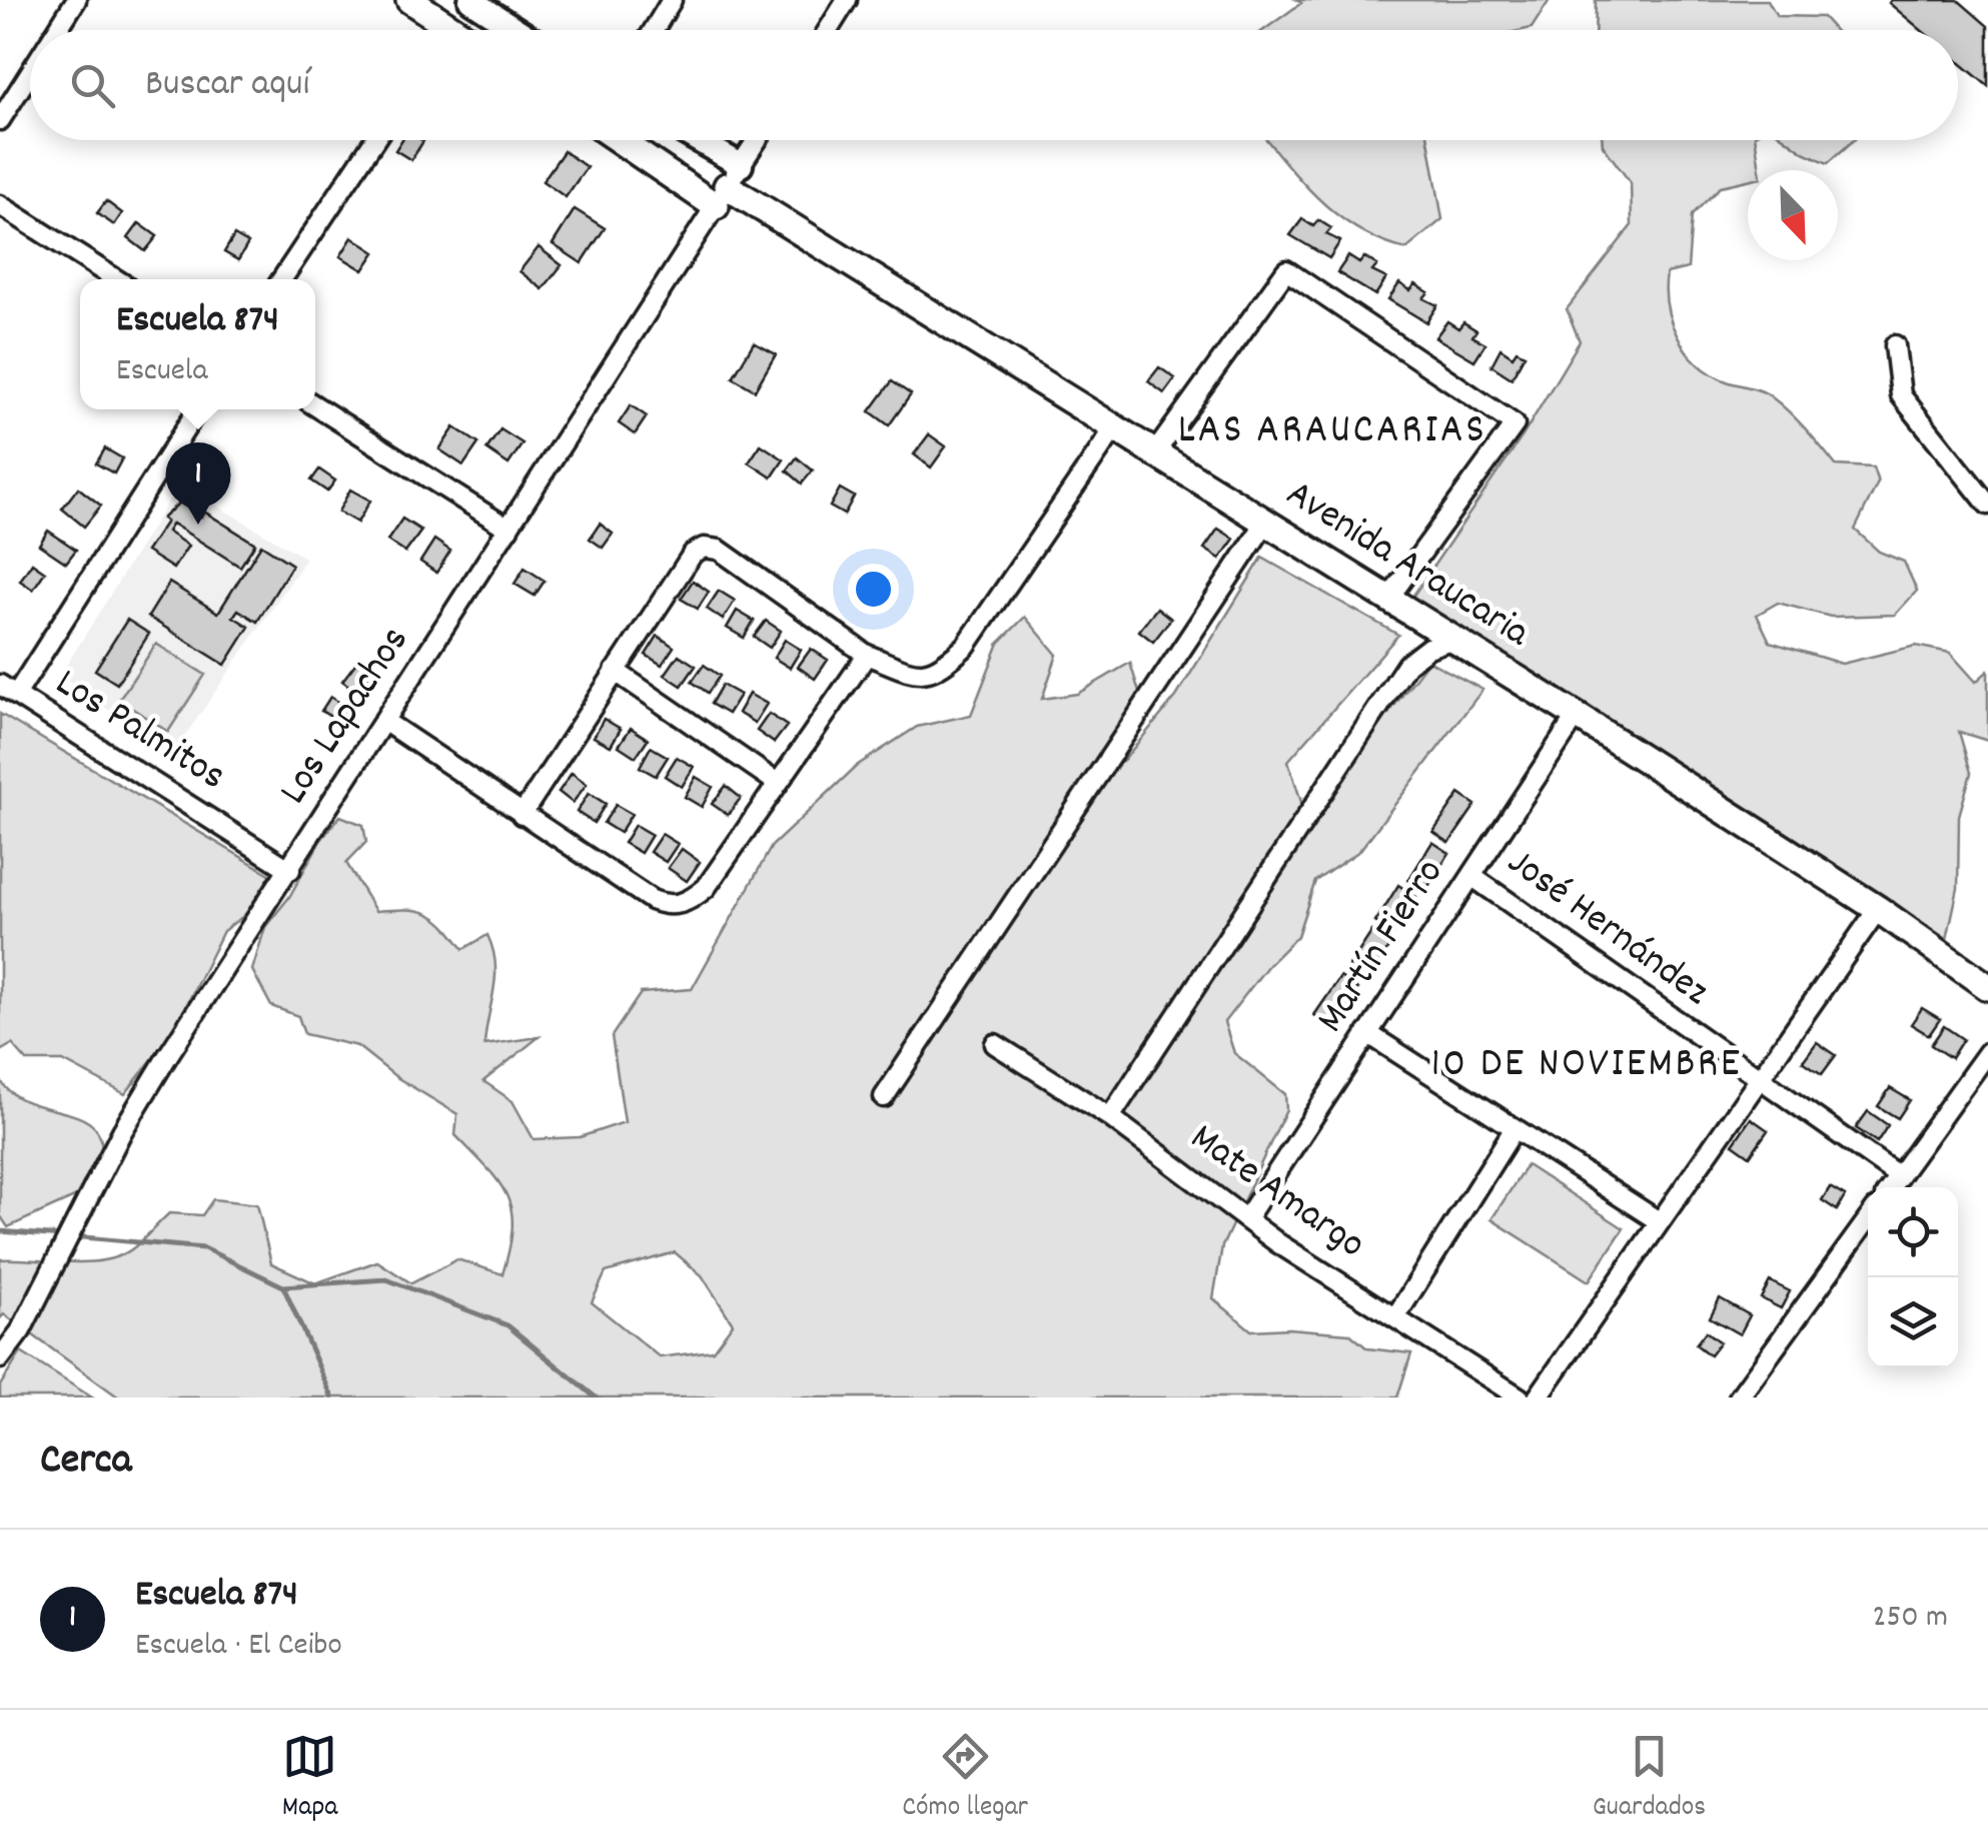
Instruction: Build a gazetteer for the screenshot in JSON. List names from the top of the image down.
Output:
{
  "streets": {
    "main road": ["Avenida Araucaria"],
    "street": [
      "Los Lapachos",
      "Los Palmitos",
      "José Hernández",
      "Martín Fierro",
      "Mate Amargo"
    ]
  },
  "crossings": [
    ["Avenida Araucaria", "Los Lapachos"],
    ["Avenida Araucaria", "Martín Fierro"],
    ["Los Lapachos", "Los Palmitos"],
    ["José Hernández", "Martín Fierro"],
    ["Martín Fierro", "Mate Amargo"]
  ],
  "districts": ["LAS ARAUCARIAS", "10 DE NOVIEMBRE"],
  "north": "bottom right",
  "page": {
    "search": "Buscar aquí",
    "popup": ["Escuela 874", "Escuela"],
    "pins": "1",
    "heading": "Cerca",
    "list": [
      {
        "mark": "1",
        "name": "Escuela 874",
        "note": "Escuela · El Ceibo",
        "value": "250 m"
      }
    ],
    "nav": ["Mapa", "Cómo llegar", "Guardados"]
  }
}
